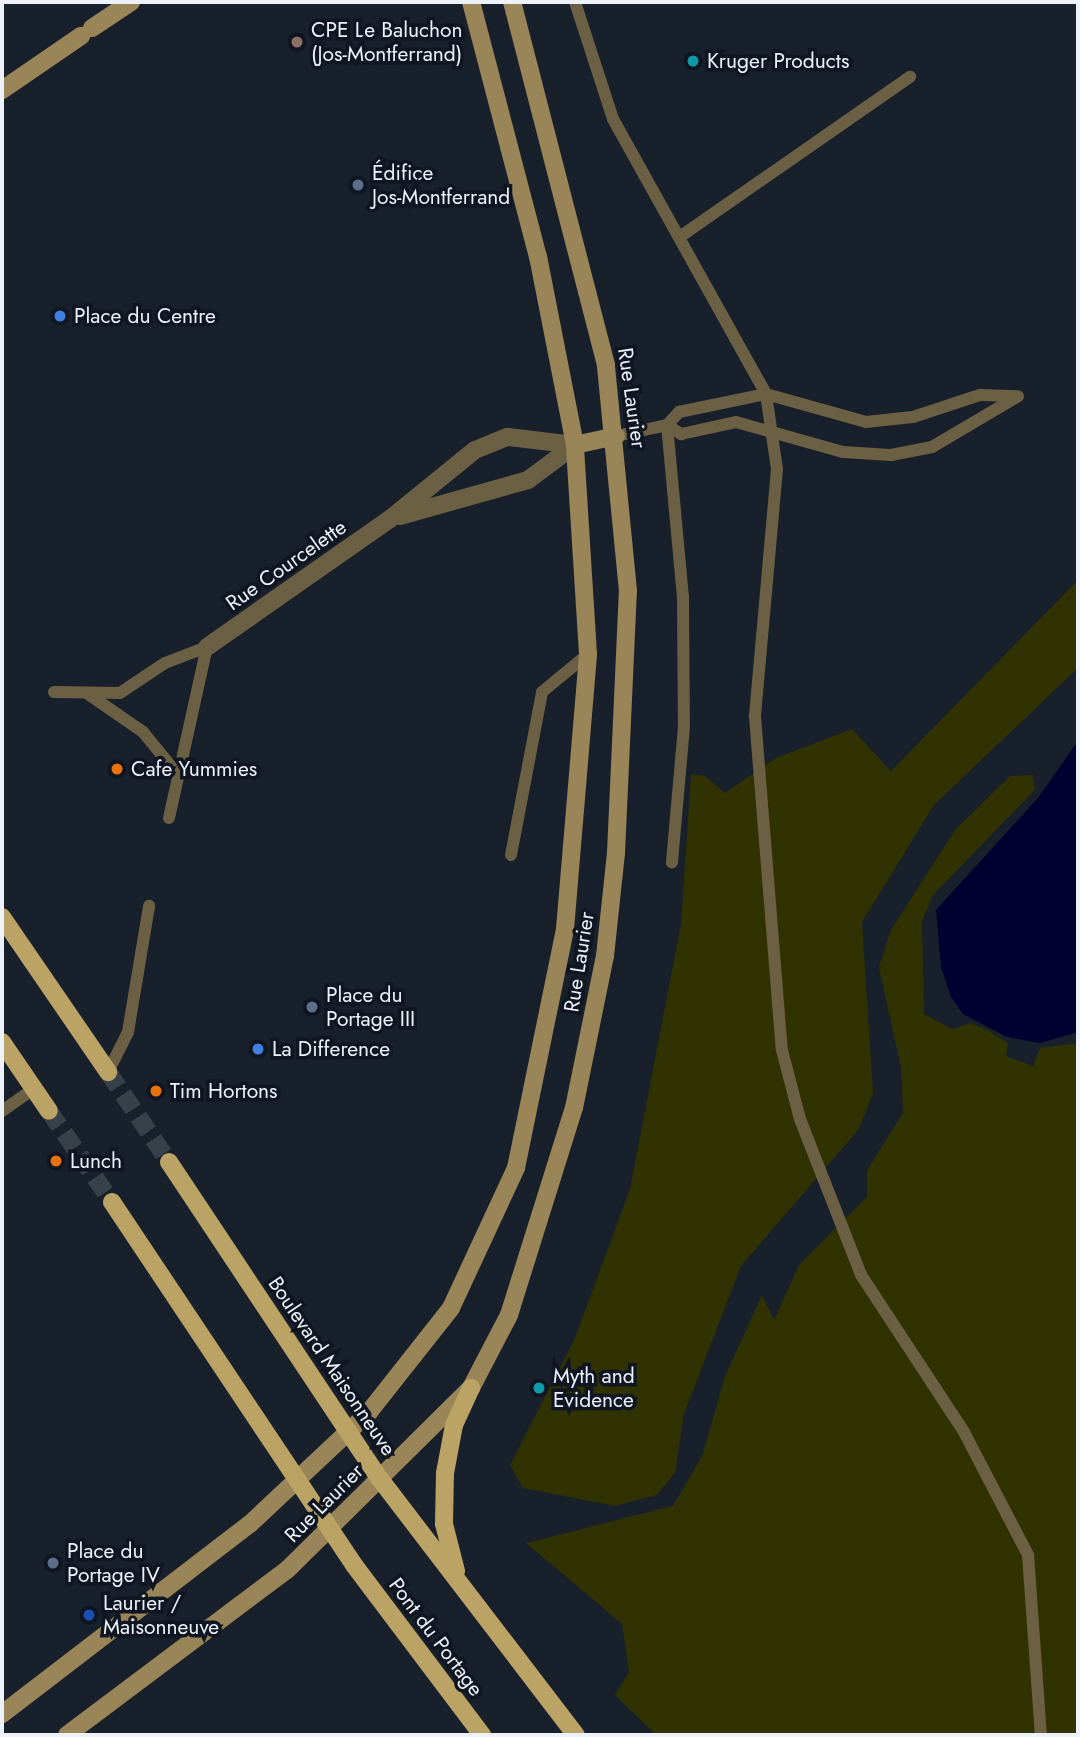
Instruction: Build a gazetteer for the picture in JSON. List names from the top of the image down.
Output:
{
  "streets": {
    "main road": ["Rue Laurier", "Boulevard Maisonneuve", "Pont du Portage"],
    "street": ["Rue Courcelette"]
  },
  "crossings": [
    ["Rue Laurier", "Rue Courcelette"],
    ["Rue Laurier", "Boulevard Maisonneuve"],
    ["Rue Laurier", "Pont du Portage"]
  ],
  "places": [
    "CPE Le Baluchon (Jos-Montferrand)",
    "Kruger Products",
    "Édifice Jos-Montferrand",
    "Place du Centre",
    "Cafe Yummies",
    "Place du Portage III",
    "La Difference",
    "Tim Hortons",
    "Lunch",
    "Myth and Evidence",
    "Place du Portage IV",
    "Laurier / Maisonneuve"
  ]
}
